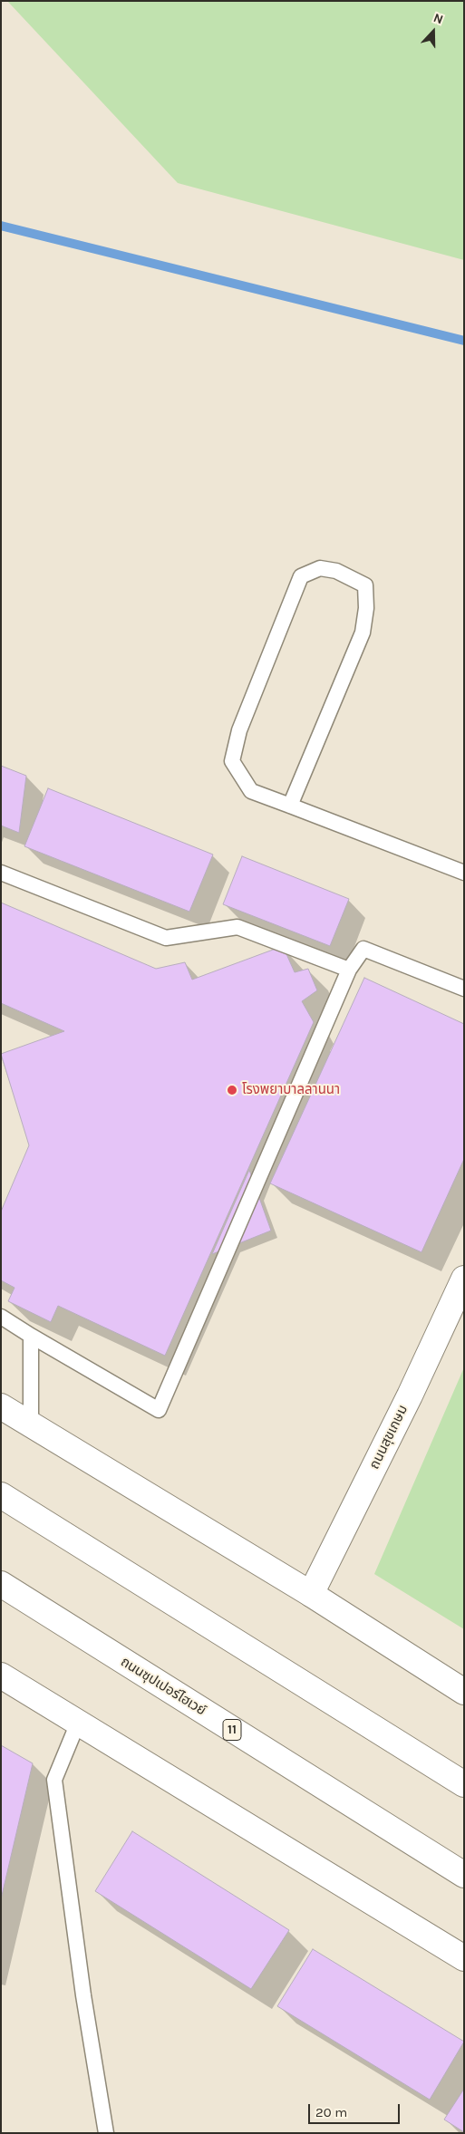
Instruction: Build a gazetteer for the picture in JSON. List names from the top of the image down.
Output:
{
  "streets": {
    "main road": ["ถนนสุขเกษม", "ถนนซุปเปอร์ไฮเวย์", "11"]
  },
  "places": ["โรงพยาบาลลานนา"],
  "scale_bar": "20 m",
  "north": "top"
}
